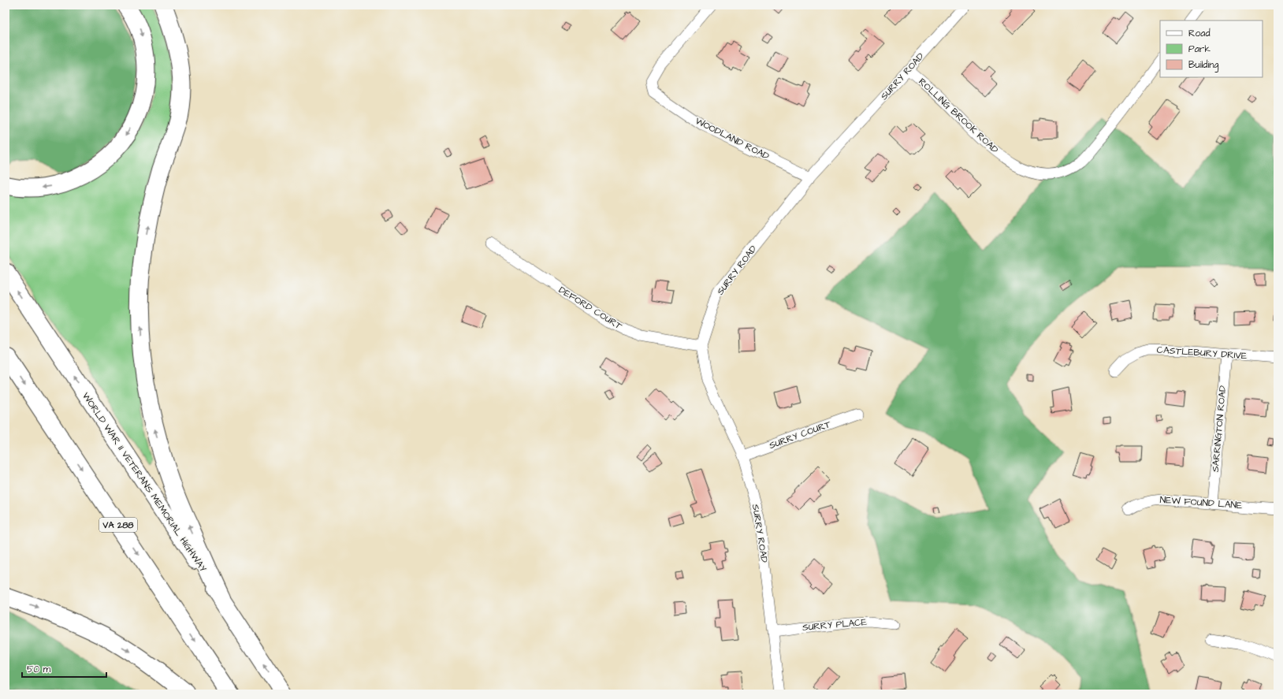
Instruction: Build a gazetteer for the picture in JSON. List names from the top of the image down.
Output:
{
  "streets": {
    "highway": ["WORLD WAR II VETERANS MEMORIAL HIGHWAY", "VA 288"],
    "street": [
      "SURRY ROAD",
      "ROLLING BROOK ROAD",
      "WOODLAND ROAD",
      "DEFORD COURT",
      "CASTLEBURY DRIVE",
      "SARRINGTON ROAD",
      "SURRY COURT",
      "NEW FOUND LANE",
      "SURRY PLACE"
    ]
  },
  "crossings": [
    ["SURRY ROAD", "ROLLING BROOK ROAD"],
    ["SURRY ROAD", "WOODLAND ROAD"],
    ["SURRY ROAD", "DEFORD COURT"],
    ["SURRY ROAD", "SURRY COURT"],
    ["SURRY ROAD", "SURRY PLACE"],
    ["CASTLEBURY DRIVE", "SARRINGTON ROAD"],
    ["SARRINGTON ROAD", "NEW FOUND LANE"]
  ],
  "legend": ["Road", "Park", "Building"],
  "scale_bar": "50 m"
}
